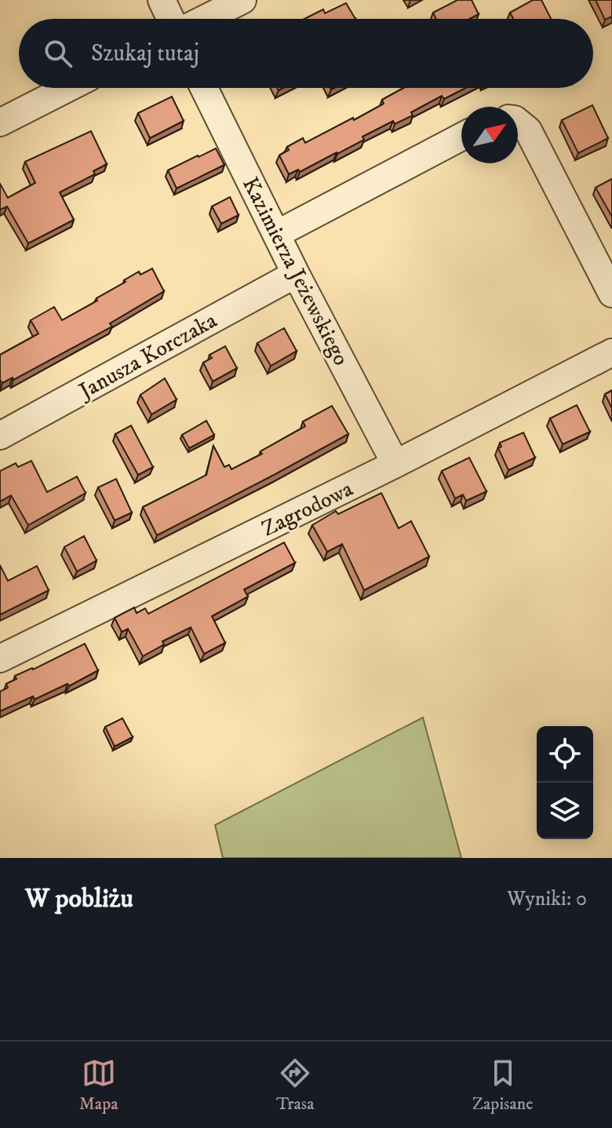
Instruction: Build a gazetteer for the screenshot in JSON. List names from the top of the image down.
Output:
{
  "streets": {
    "street": ["Kazimierza Jeżewskiego", "Janusza Korczaka", "Zagrodowa"]
  },
  "crossings": [
    ["Kazimierza Jeżewskiego", "Janusza Korczaka"],
    ["Kazimierza Jeżewskiego", "Zagrodowa"]
  ],
  "north": "top right",
  "page": {
    "search": "Szukaj tutaj",
    "heading": ["W pobliżu", "Wyniki: 0"],
    "nav": ["Mapa", "Trasa", "Zapisane"]
  }
}
